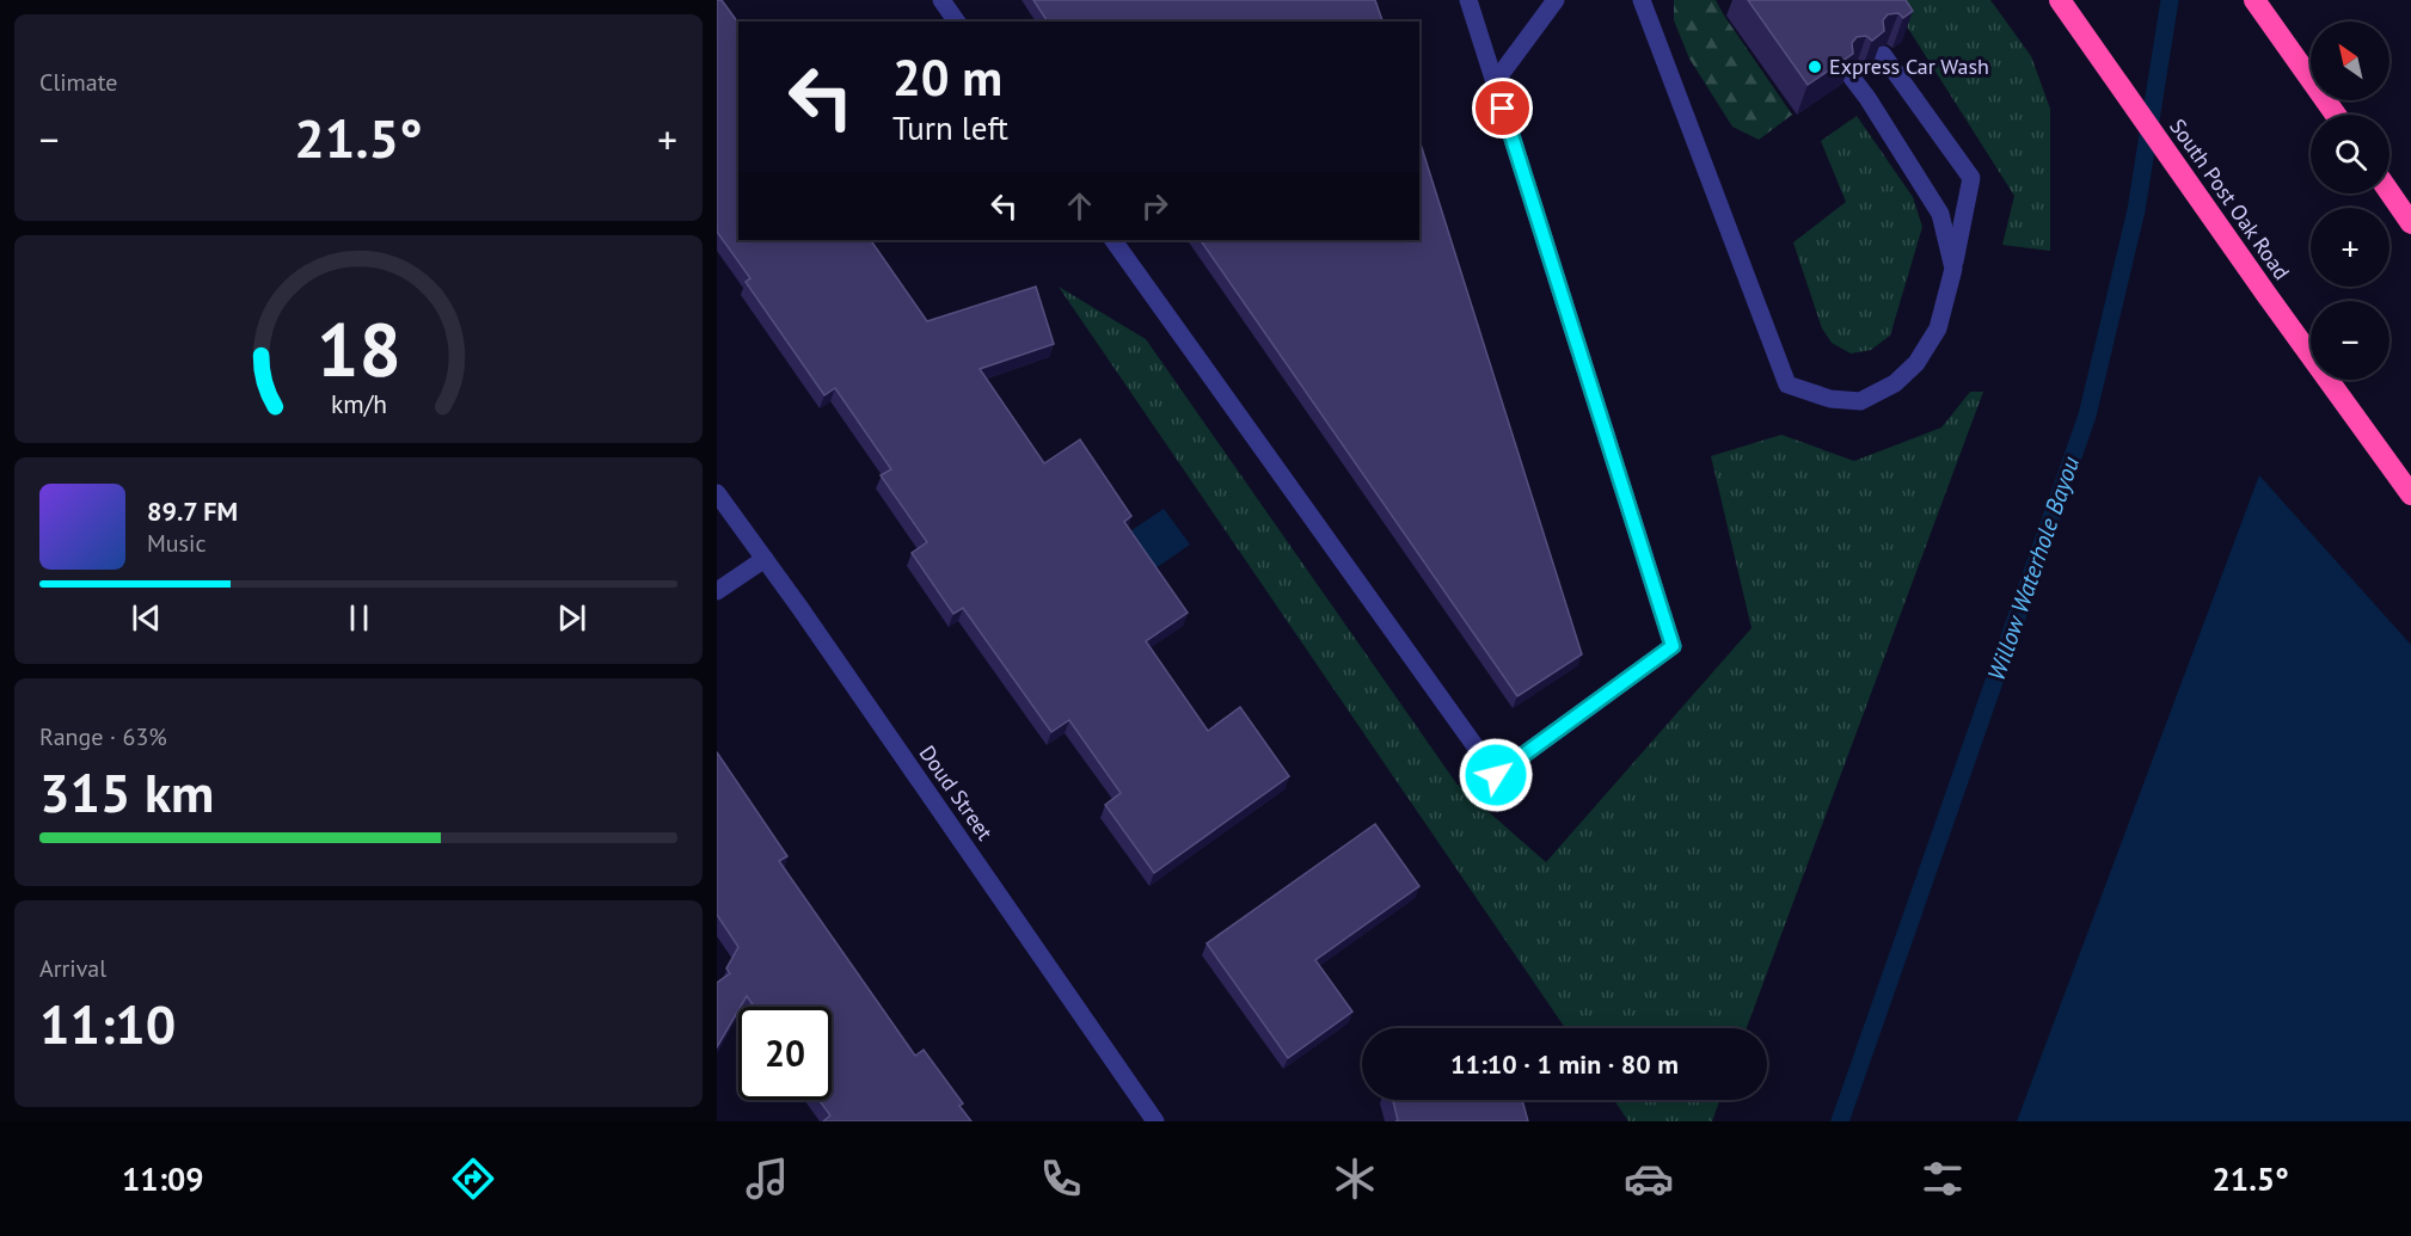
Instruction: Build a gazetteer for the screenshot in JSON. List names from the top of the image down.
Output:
{
  "streets": {
    "highway": ["South Post Oak Road"],
    "street": ["Doud Street"]
  },
  "water": ["Willow Waterhole Bayou"],
  "places": ["Express Car Wash"],
  "north": "top left",
  "page": {
    "tile": [
      "Climate",
      ["Range · 63%", "315 km"],
      ["Arrival", "11:10"]
    ],
    "map_buttons": ["+", "−"],
    "turn": ["20 m", "Turn left"],
    "heat": ["−", "21.5°", "+"],
    "song": ["89.7 FM", "Music"],
    "limit": "20",
    "trip": "11:10 · 1 min · 80 m",
    "tabs": ["11:09", "21.5°"],
    "gauge": ["18", "km/h"]
  }
}
